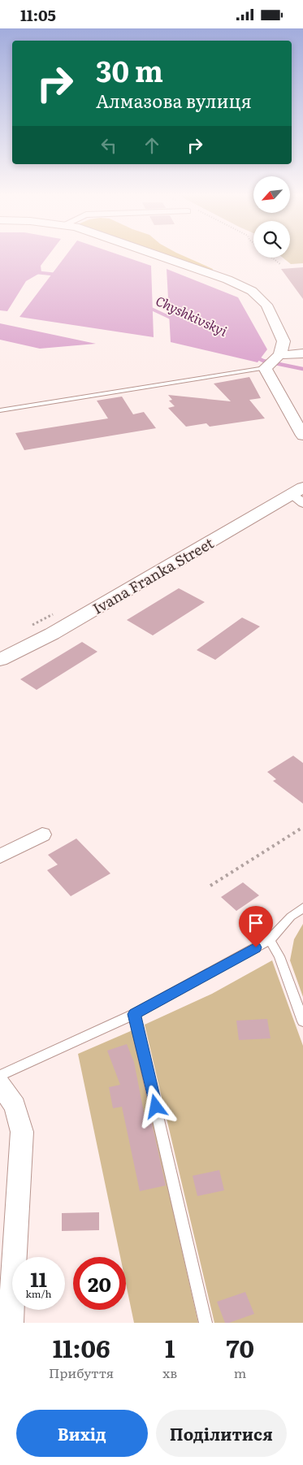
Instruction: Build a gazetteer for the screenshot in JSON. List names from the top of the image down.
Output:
{
  "streets": {
    "street": ["Ivana Franka Street"]
  },
  "water": ["Chyshkivskyi"],
  "north": "bottom left",
  "page": {
    "status": "11:05",
    "turn": ["30 m", "Алмазова вулиця"],
    "speed": "11 km/h",
    "limit": "20",
    "eta": [
      "11:06",
      "Прибуття",
      "1",
      "хв",
      "70",
      "m"
    ],
    "buttons": ["Вихід", "Поділитися"]
  }
}
